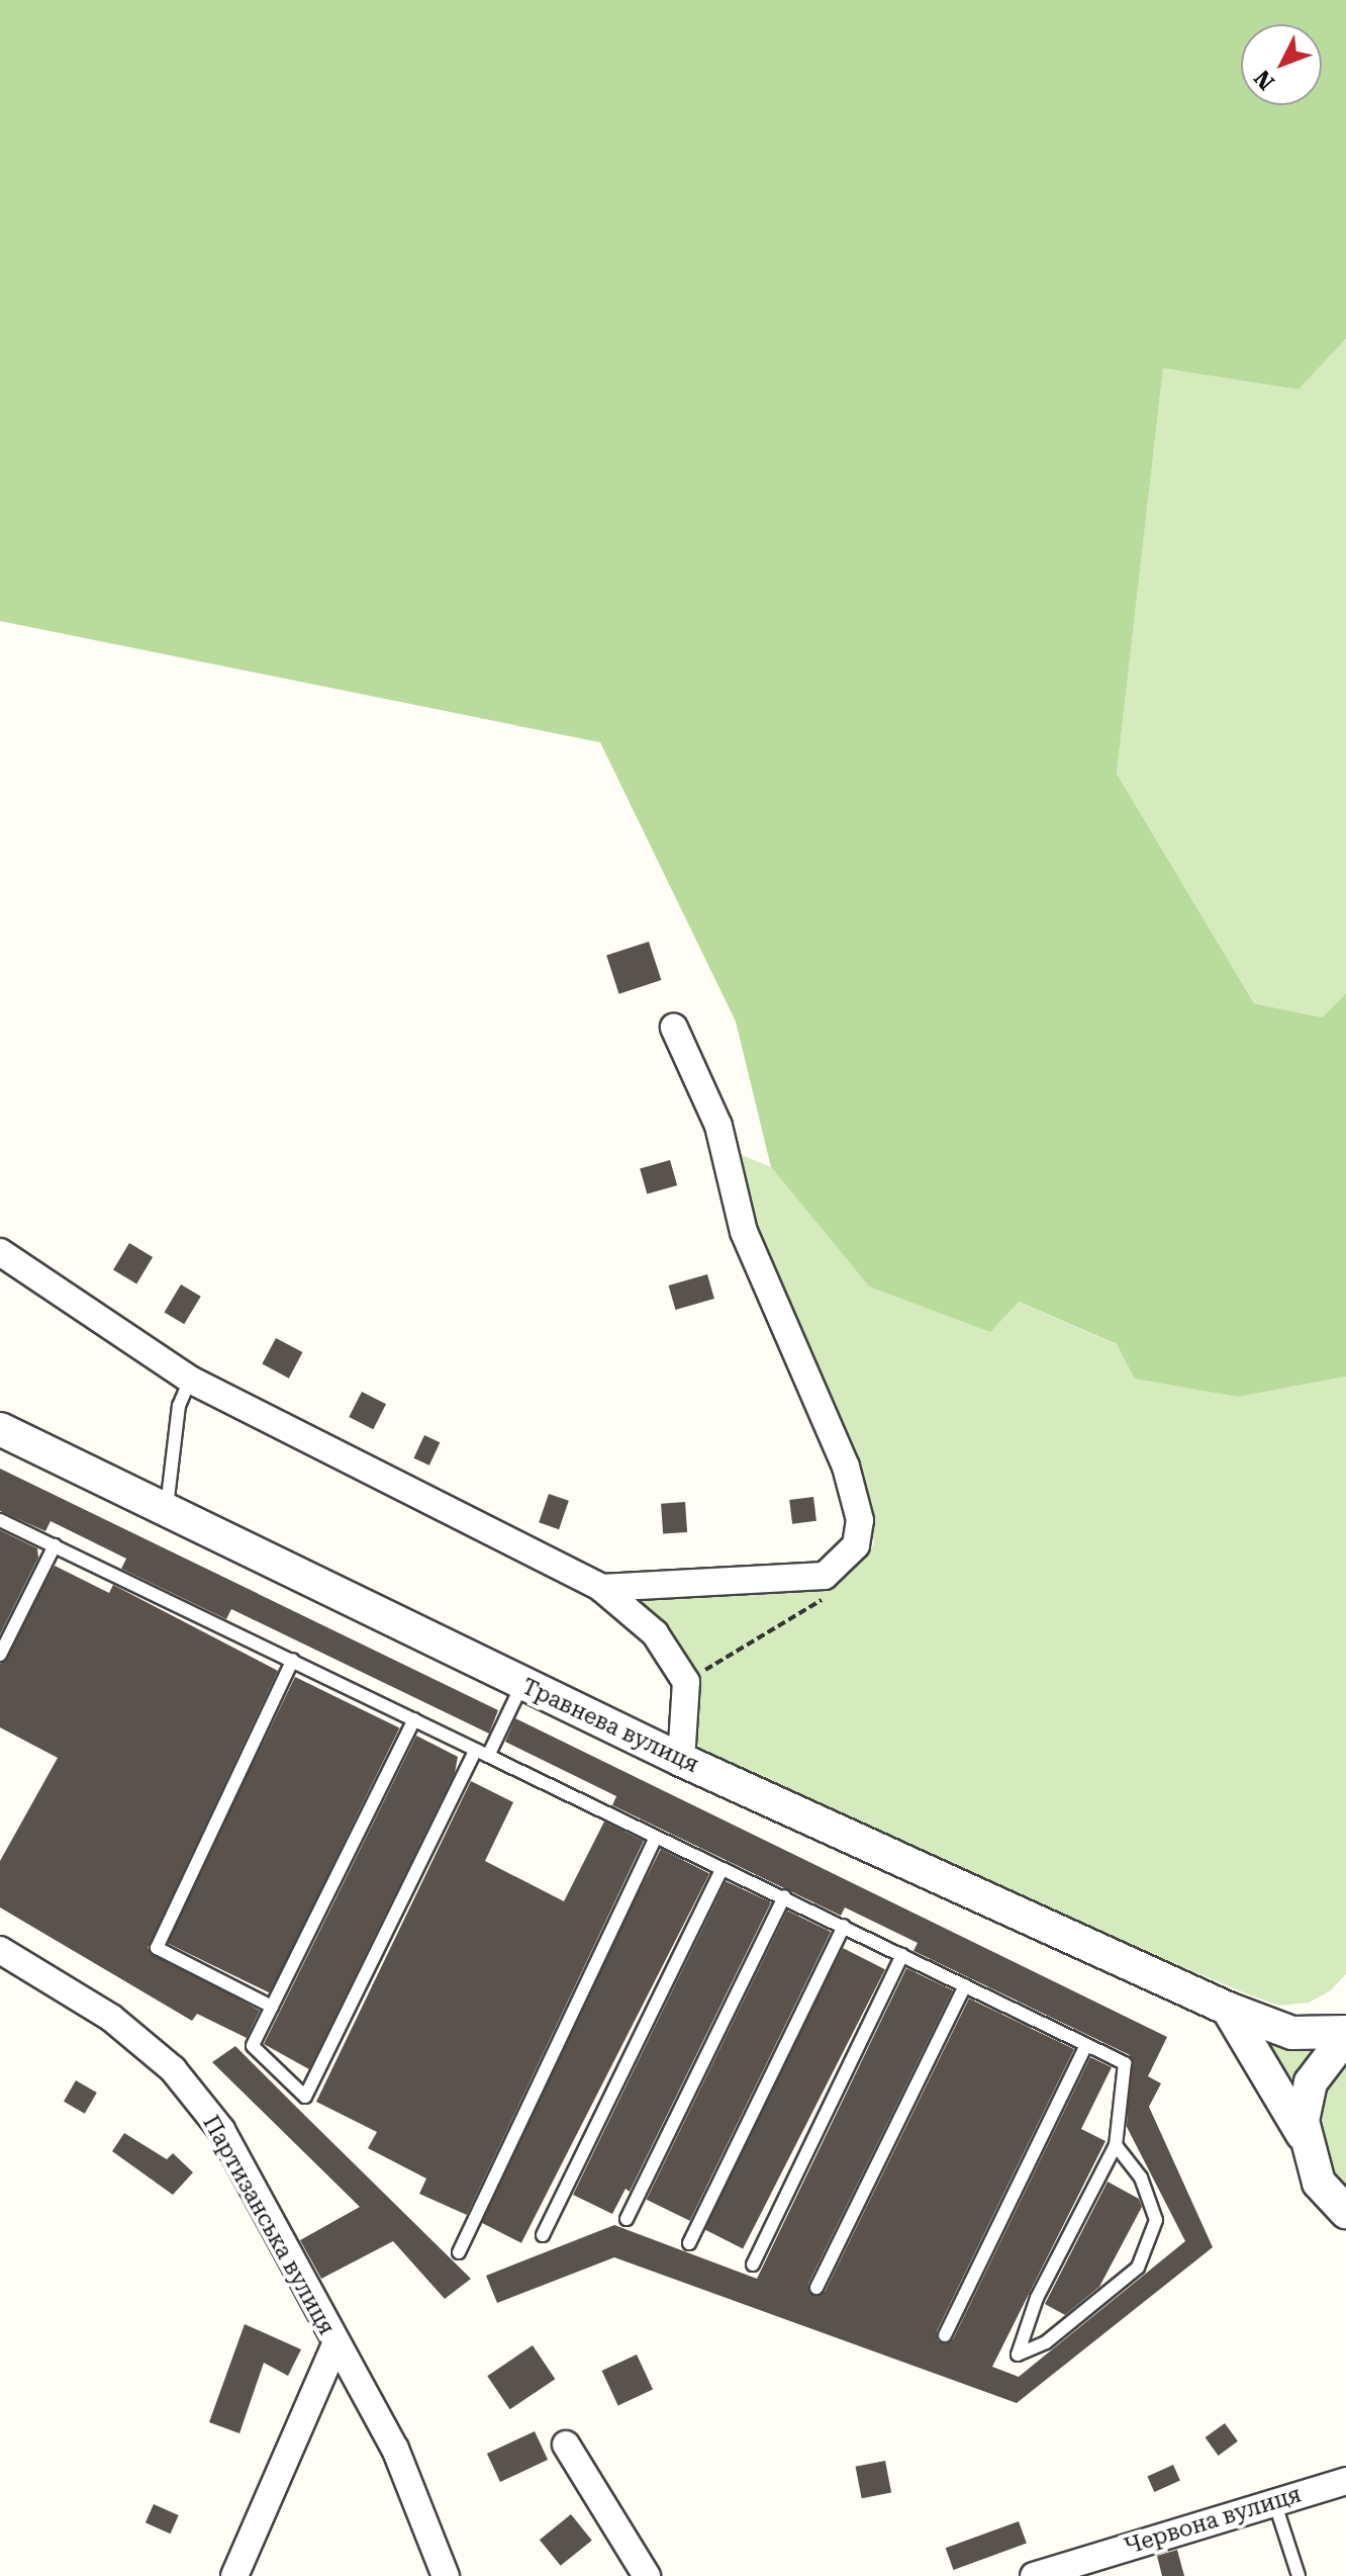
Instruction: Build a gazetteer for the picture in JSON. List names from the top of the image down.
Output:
{
  "streets": {
    "street": ["Травнева вулиця", "Партизанська вулиця", "Червона вулиця"]
  },
  "north": "bottom left"
}
